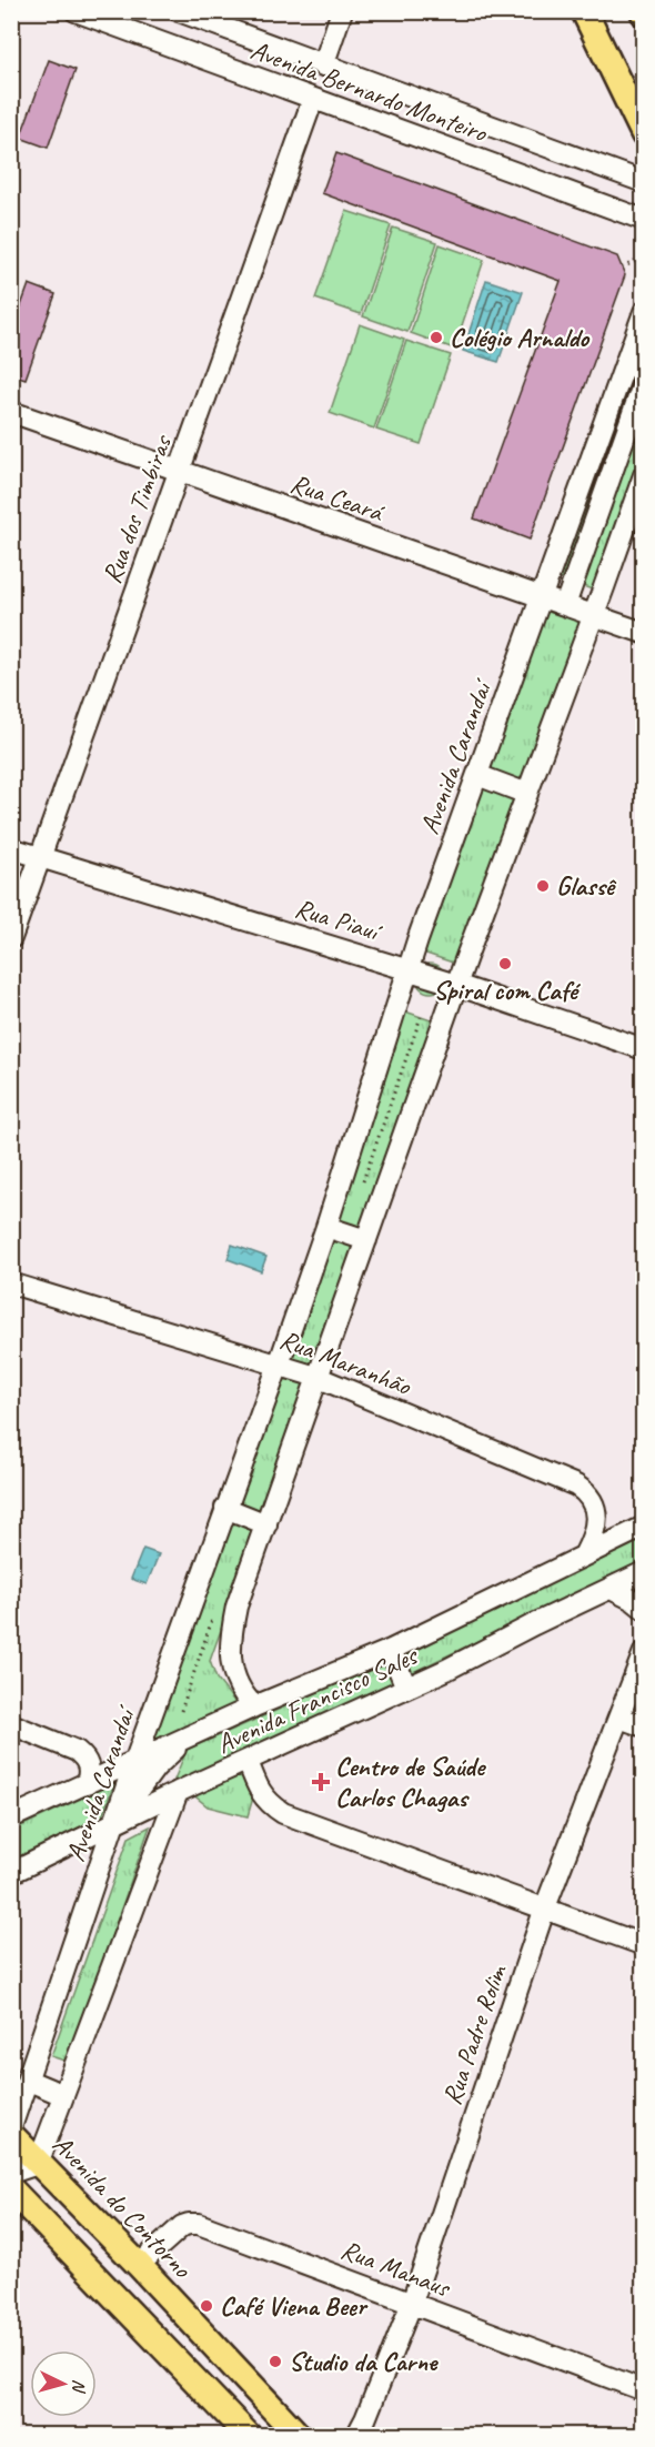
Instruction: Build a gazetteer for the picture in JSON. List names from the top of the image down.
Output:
{
  "streets": {
    "main road": ["Avenida do Contorno"],
    "street": [
      "Avenida Bernardo Monteiro",
      "Rua Ceará",
      "Rua dos Timbiras",
      "Avenida Carandaí",
      "Rua Piauí",
      "Rua Maranhão",
      "Avenida Francisco Sales",
      "Rua Padre Rolim",
      "Rua Manaus"
    ]
  },
  "crossings": [
    ["Avenida Bernardo Monteiro", "Rua dos Timbiras"],
    ["Rua Ceará", "Rua dos Timbiras"],
    ["Rua Ceará", "Avenida Carandaí"],
    ["Rua dos Timbiras", "Rua Piauí"],
    ["Avenida Carandaí", "Rua Piauí"],
    ["Avenida Carandaí", "Rua Maranhão"],
    ["Avenida Carandaí", "Avenida Francisco Sales"],
    ["Rua Maranhão", "Avenida Francisco Sales"],
    ["Rua Padre Rolim", "Rua Manaus"],
    ["Avenida do Contorno", "Rua Manaus"]
  ],
  "places": {
    "other": [
      "Colégio Arnaldo",
      "Glassê",
      "Spiral com Café",
      "Café Viena Beer",
      "Studio da Carne"
    ],
    "health": ["Centro de Saúde Carlos Chagas"]
  },
  "north": "right"
}
